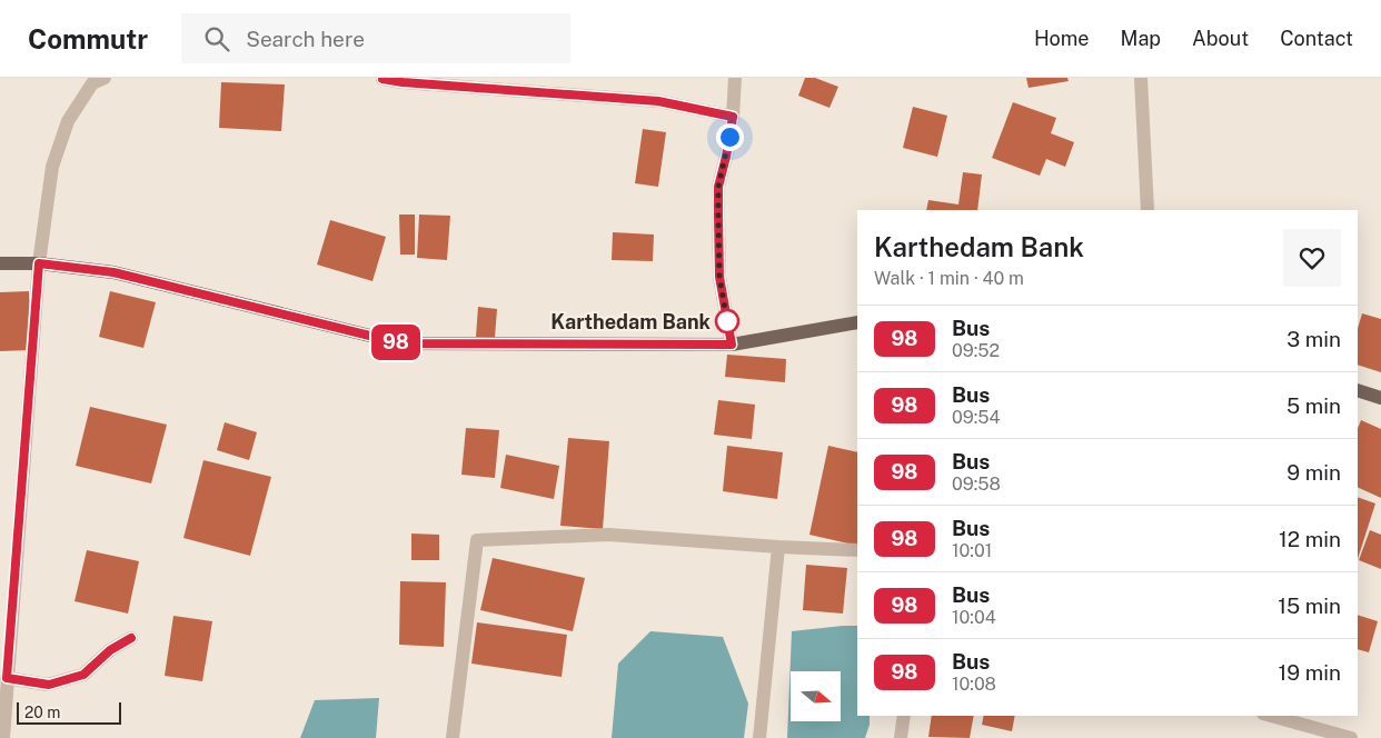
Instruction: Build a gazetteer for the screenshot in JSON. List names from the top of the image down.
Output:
{
  "places": ["Karthedam Bank"],
  "lines": ["bus line 98"],
  "scale_bar": "20 m",
  "north": "right",
  "page": {
    "header": "Commutr",
    "search": "Search here",
    "nav": [
      "Home",
      "Map",
      "About",
      "Contact"
    ],
    "on_map": "98",
    "heading": ["Karthedam Bank", "Walk · 1 min · 40 m"],
    "list": [
      {
        "mark": "98",
        "name": "Bus",
        "note": "09:52",
        "value": "3 min"
      },
      {
        "mark": "98",
        "name": "Bus",
        "note": "09:54",
        "value": "5 min"
      },
      {
        "mark": "98",
        "name": "Bus",
        "note": "09:58",
        "value": "9 min"
      },
      {
        "mark": "98",
        "name": "Bus",
        "note": "10:01",
        "value": "12 min"
      },
      {
        "mark": "98",
        "name": "Bus",
        "note": "10:04",
        "value": "15 min"
      },
      {
        "mark": "98",
        "name": "Bus",
        "note": "10:08",
        "value": "19 min"
      }
    ],
    "scale": "20 m"
  }
}
